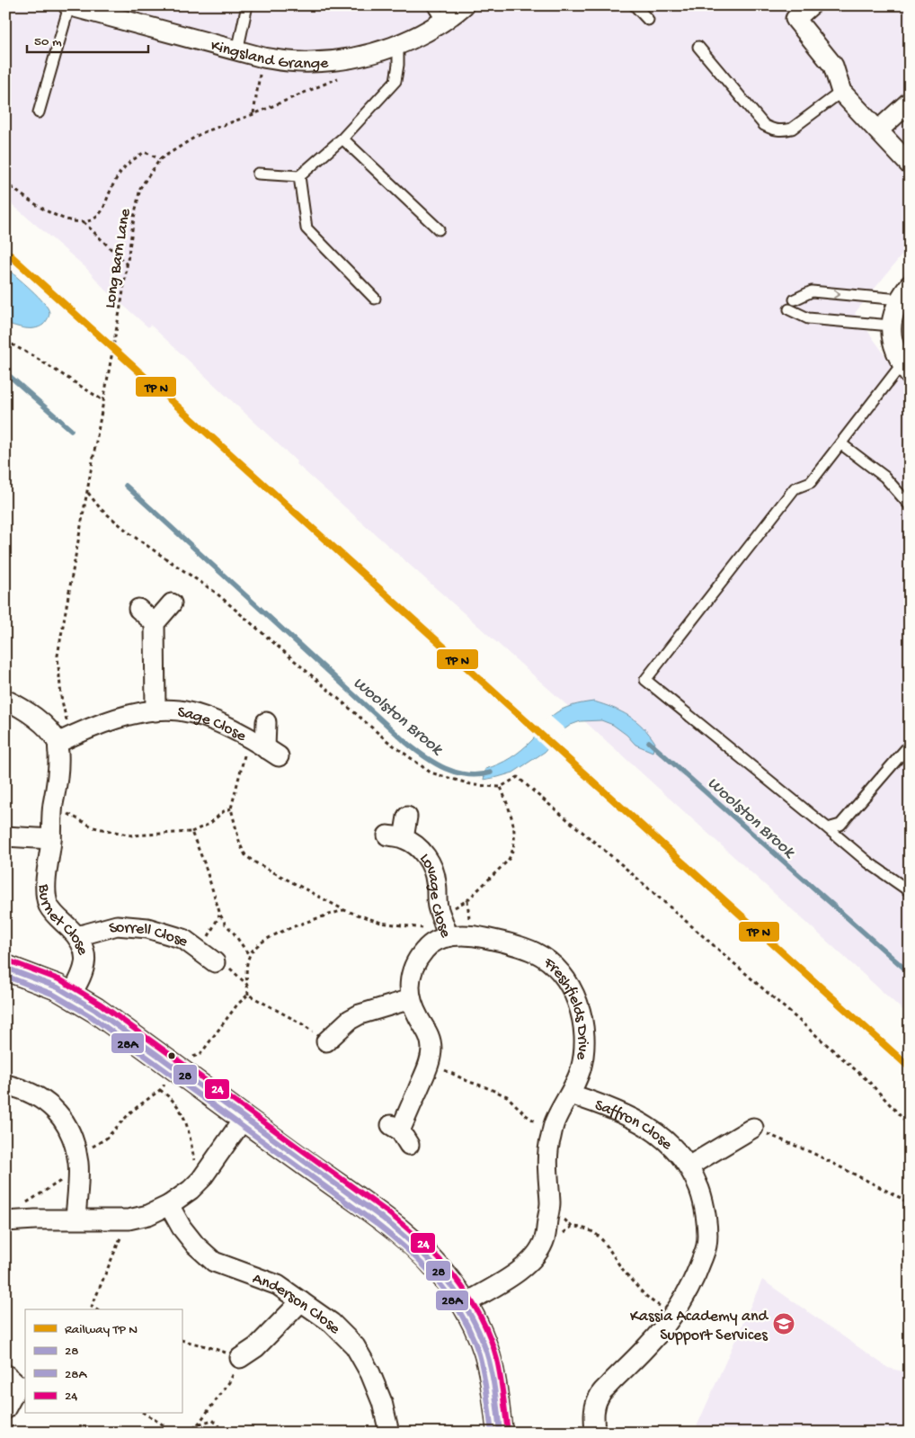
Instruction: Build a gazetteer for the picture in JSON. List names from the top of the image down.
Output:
{
  "streets": {
    "street": [
      "Kingsland Grange",
      "Sage Close",
      "Lovage Close",
      "Burnet Close",
      "Sorrell Close",
      "Freshfields Drive",
      "Saffron Close",
      "Anderson Close"
    ],
    "path": ["Long Barn Lane"]
  },
  "crossings": [
    ["Long Barn Lane", "Sage Close"],
    ["Long Barn Lane", "Burnet Close"],
    ["Sage Close", "Burnet Close"],
    ["Lovage Close", "Freshfields Drive"],
    ["Burnet Close", "Sorrell Close"],
    ["Freshfields Drive", "Saffron Close"]
  ],
  "water": ["Woolston Brook"],
  "places": {
    "school or university": ["Kassia Academy and Support Services"]
  },
  "lines": ["transit line 24", "transit line 28", "transit line 28A"],
  "legend": [
    "Railway TP N",
    "28",
    "28A",
    "24"
  ],
  "scale_bar": "50 m"
}
